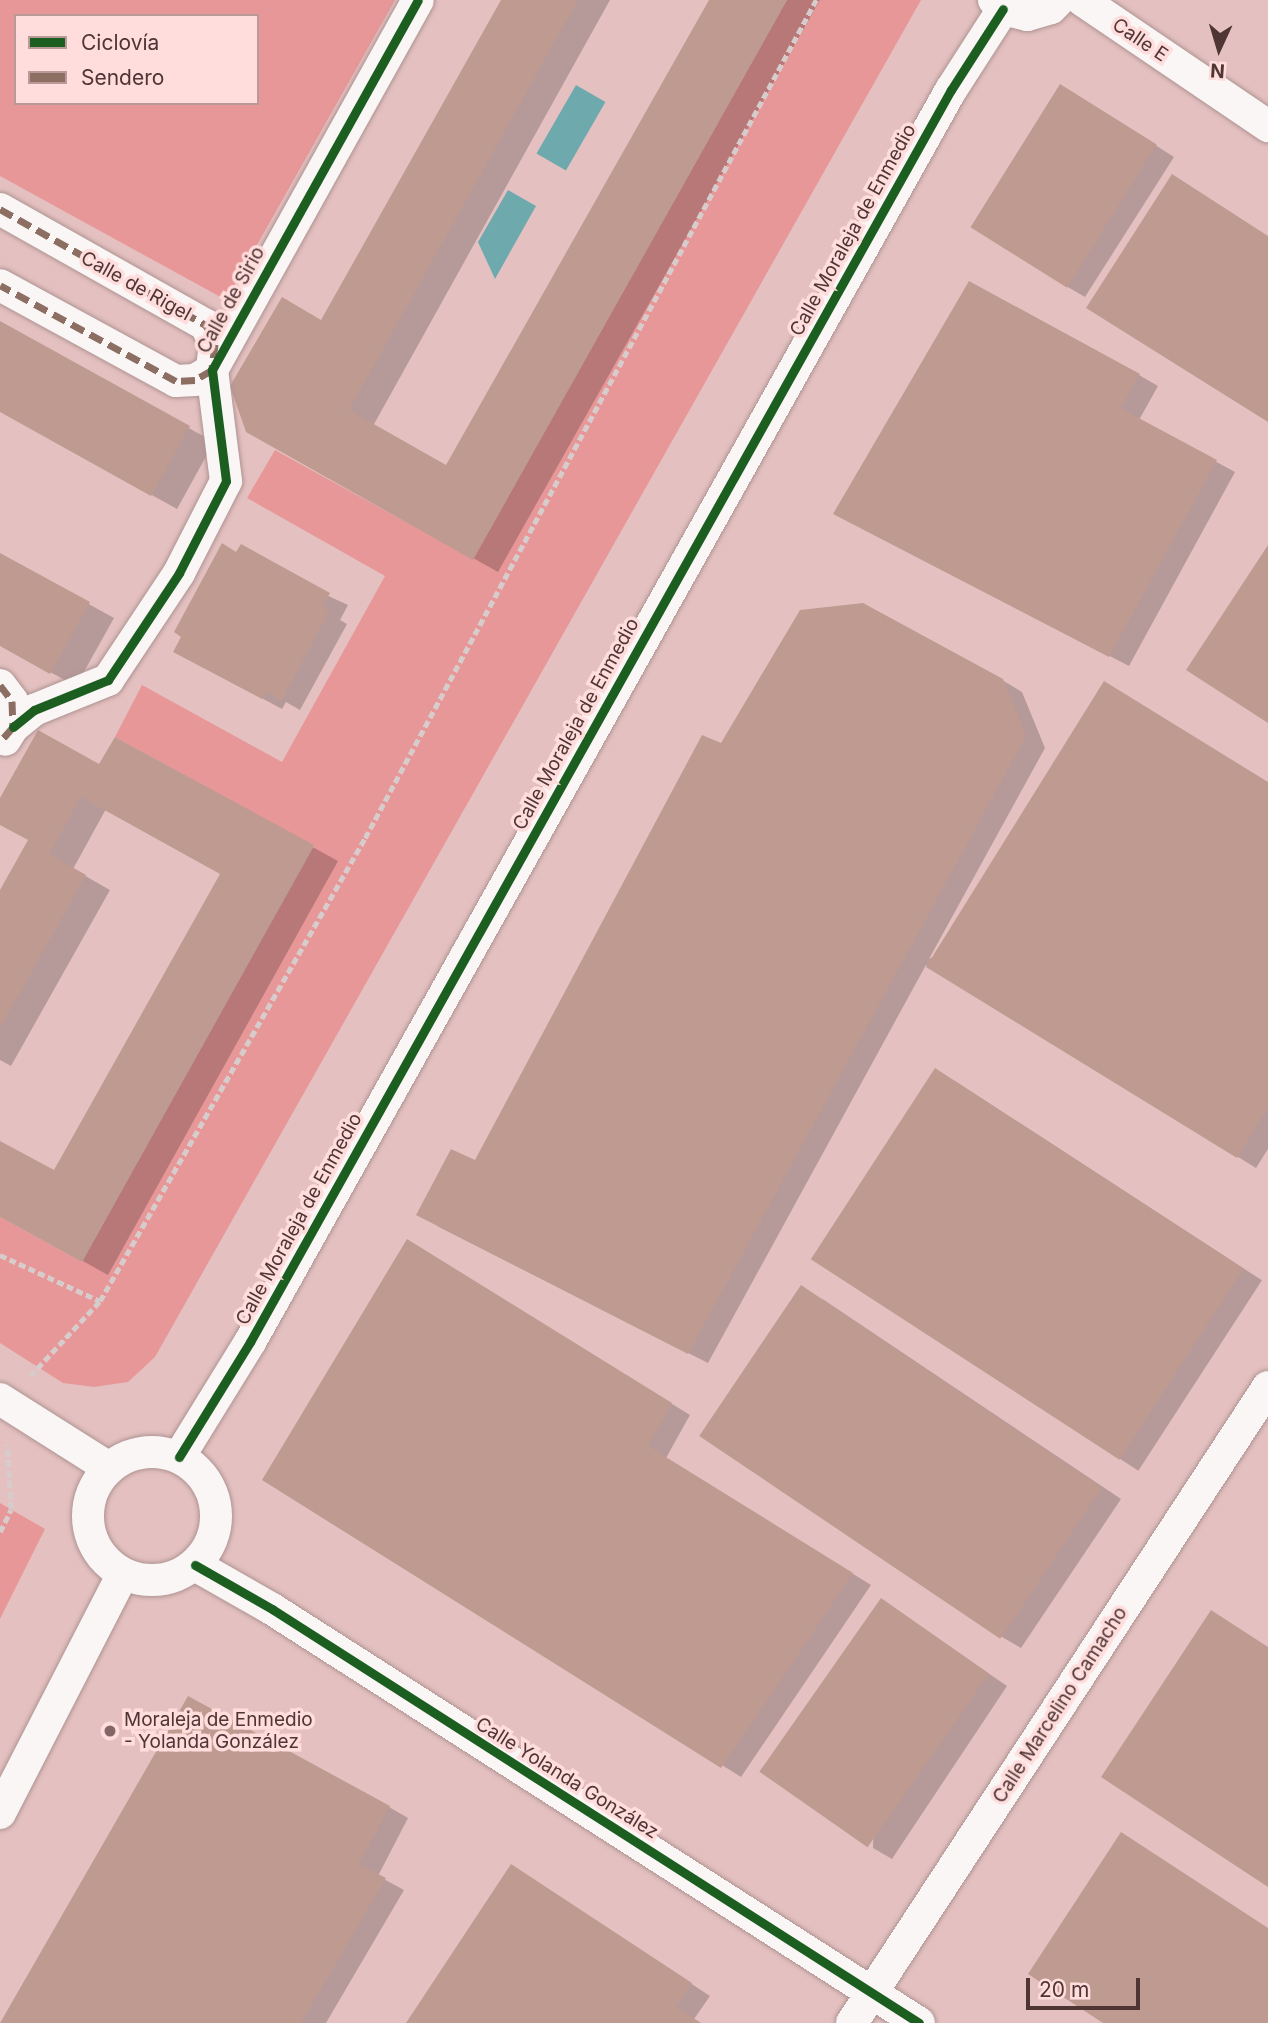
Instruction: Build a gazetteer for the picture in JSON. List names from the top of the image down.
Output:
{
  "streets": {
    "street": [
      "Calle E",
      "Calle Moraleja de Enmedio",
      "Calle de Rigel",
      "Calle de Sirio",
      "Calle Marcelino Camacho",
      "Calle Yolanda González"
    ]
  },
  "crossings": [
    ["Calle Moraleja de Enmedio", "Calle Yolanda González"],
    ["Calle de Rigel", "Calle de Sirio"],
    ["Calle Marcelino Camacho", "Calle Yolanda González"]
  ],
  "places": ["Moraleja de Enmedio - Yolanda González"],
  "legend": ["Ciclovía", "Sendero"],
  "scale_bar": "20 m",
  "north": "bottom"
}
